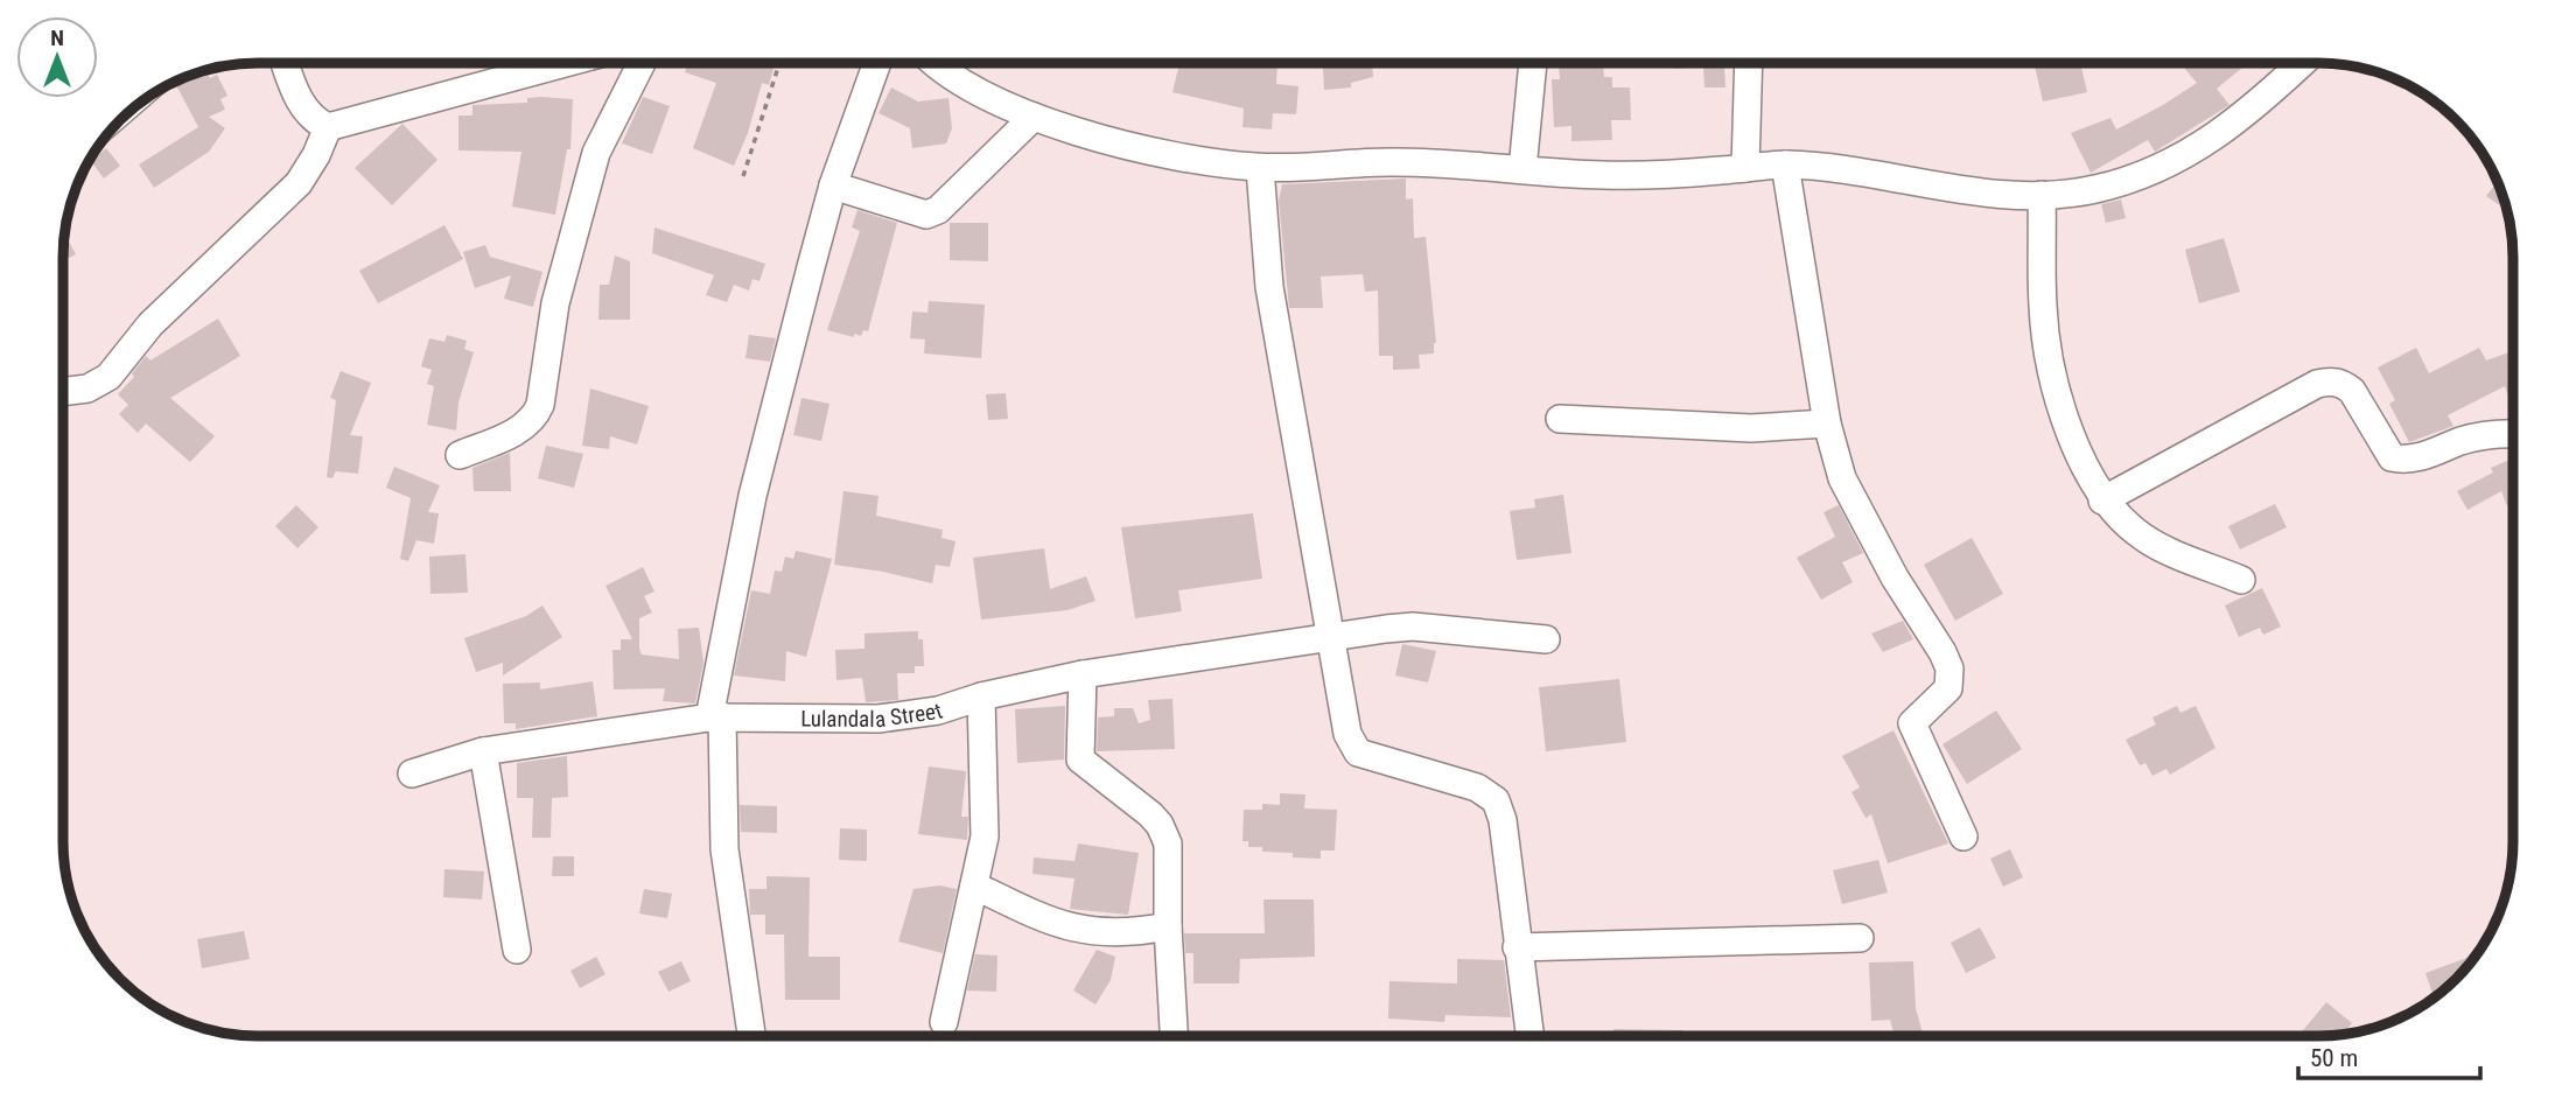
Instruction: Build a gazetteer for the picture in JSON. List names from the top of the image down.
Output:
{
  "streets": {
    "street": ["Lulandala Street"]
  },
  "scale_bar": "50 m",
  "north": "top"
}
